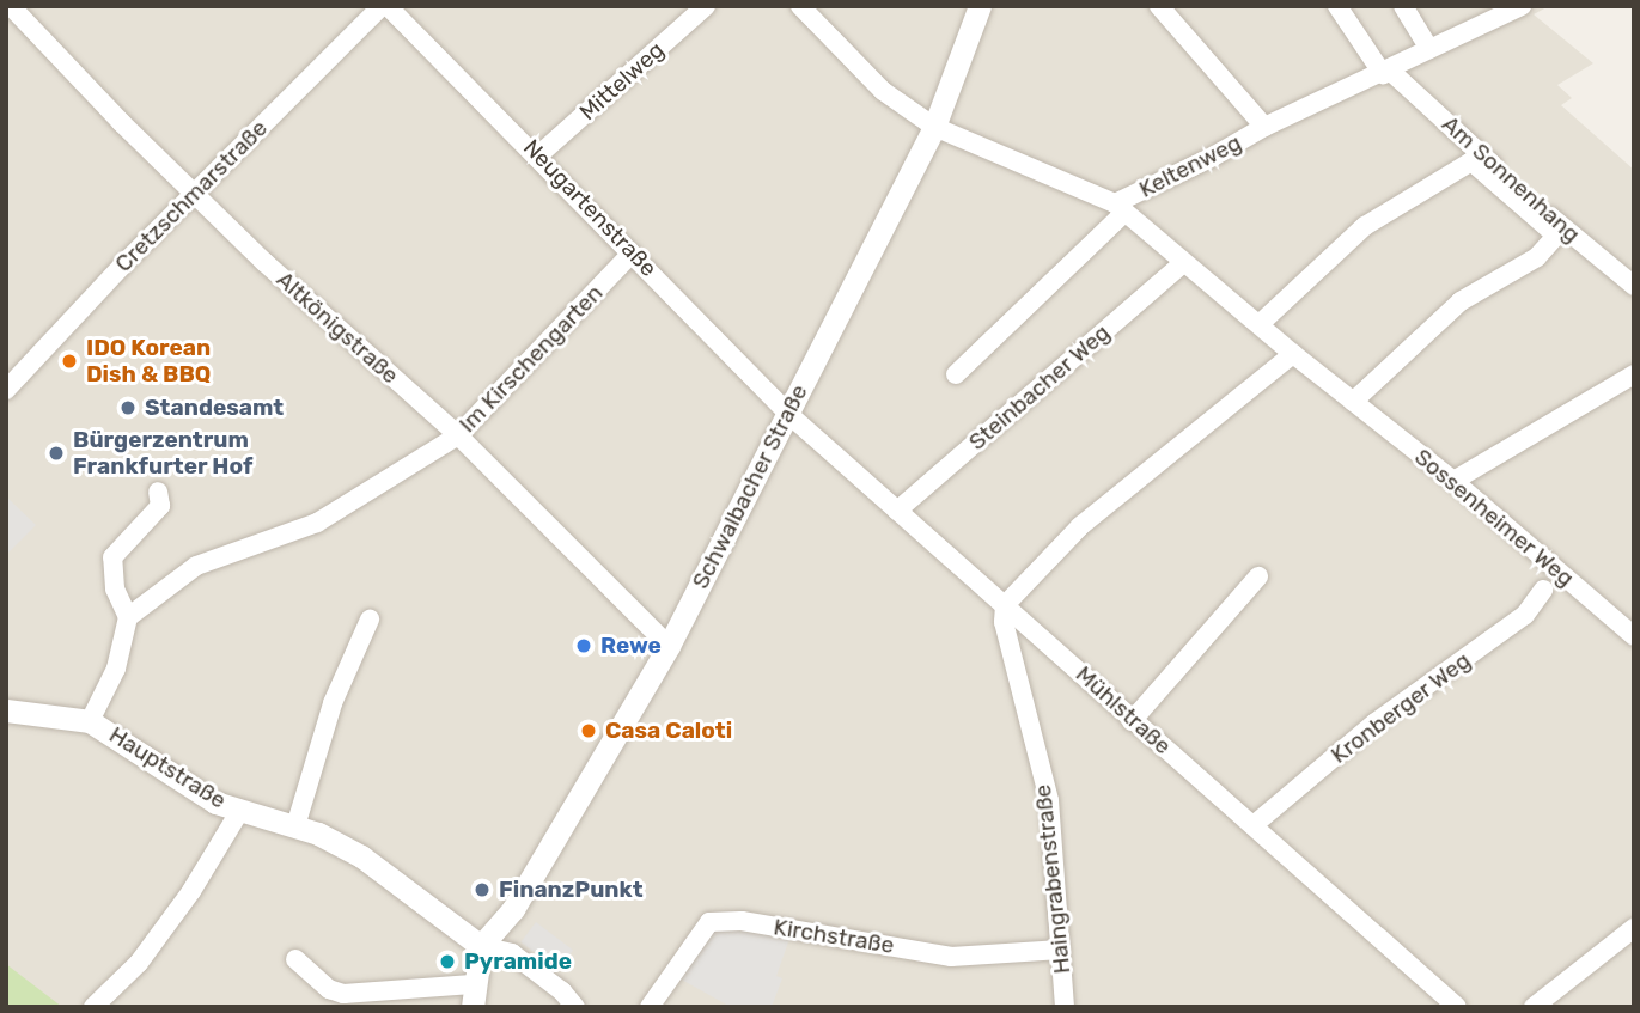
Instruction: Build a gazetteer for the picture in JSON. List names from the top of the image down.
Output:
{
  "streets": {
    "street": [
      "Mittelweg",
      "Keltenweg",
      "Am Sonnenhang",
      "Cretzschmarstraße",
      "Neugartenstraße",
      "Altkönigstraße",
      "Im Kirschengarten",
      "Steinbacher Weg",
      "Schwalbacher Straße",
      "Sossenheimer Weg",
      "Kronberger Weg",
      "Mühlstraße",
      "Hauptstraße",
      "Haingrabenstraße",
      "Kirchstraße"
    ]
  },
  "crossings": [
    ["Mittelweg", "Neugartenstraße"],
    ["Keltenweg", "Am Sonnenhang"],
    ["Keltenweg", "Sossenheimer Weg"],
    ["Cretzschmarstraße", "Neugartenstraße"],
    ["Cretzschmarstraße", "Altkönigstraße"],
    ["Neugartenstraße", "Im Kirschengarten"],
    ["Neugartenstraße", "Schwalbacher Straße"],
    ["Neugartenstraße", "Mühlstraße"],
    ["Altkönigstraße", "Im Kirschengarten"],
    ["Altkönigstraße", "Schwalbacher Straße"],
    ["Steinbacher Weg", "Sossenheimer Weg"],
    ["Steinbacher Weg", "Mühlstraße"],
    ["Schwalbacher Straße", "Sossenheimer Weg"],
    ["Schwalbacher Straße", "Mühlstraße"],
    ["Schwalbacher Straße", "Hauptstraße"],
    ["Kronberger Weg", "Mühlstraße"],
    ["Mühlstraße", "Haingrabenstraße"],
    ["Haingrabenstraße", "Kirchstraße"]
  ],
  "places": [
    "IDO Korean Dish & BBQ",
    "Standesamt",
    "Bürgerzentrum Frankfurter Hof",
    "Rewe",
    "Casa Caloti",
    "FinanzPunkt",
    "Pyramide"
  ]
}
